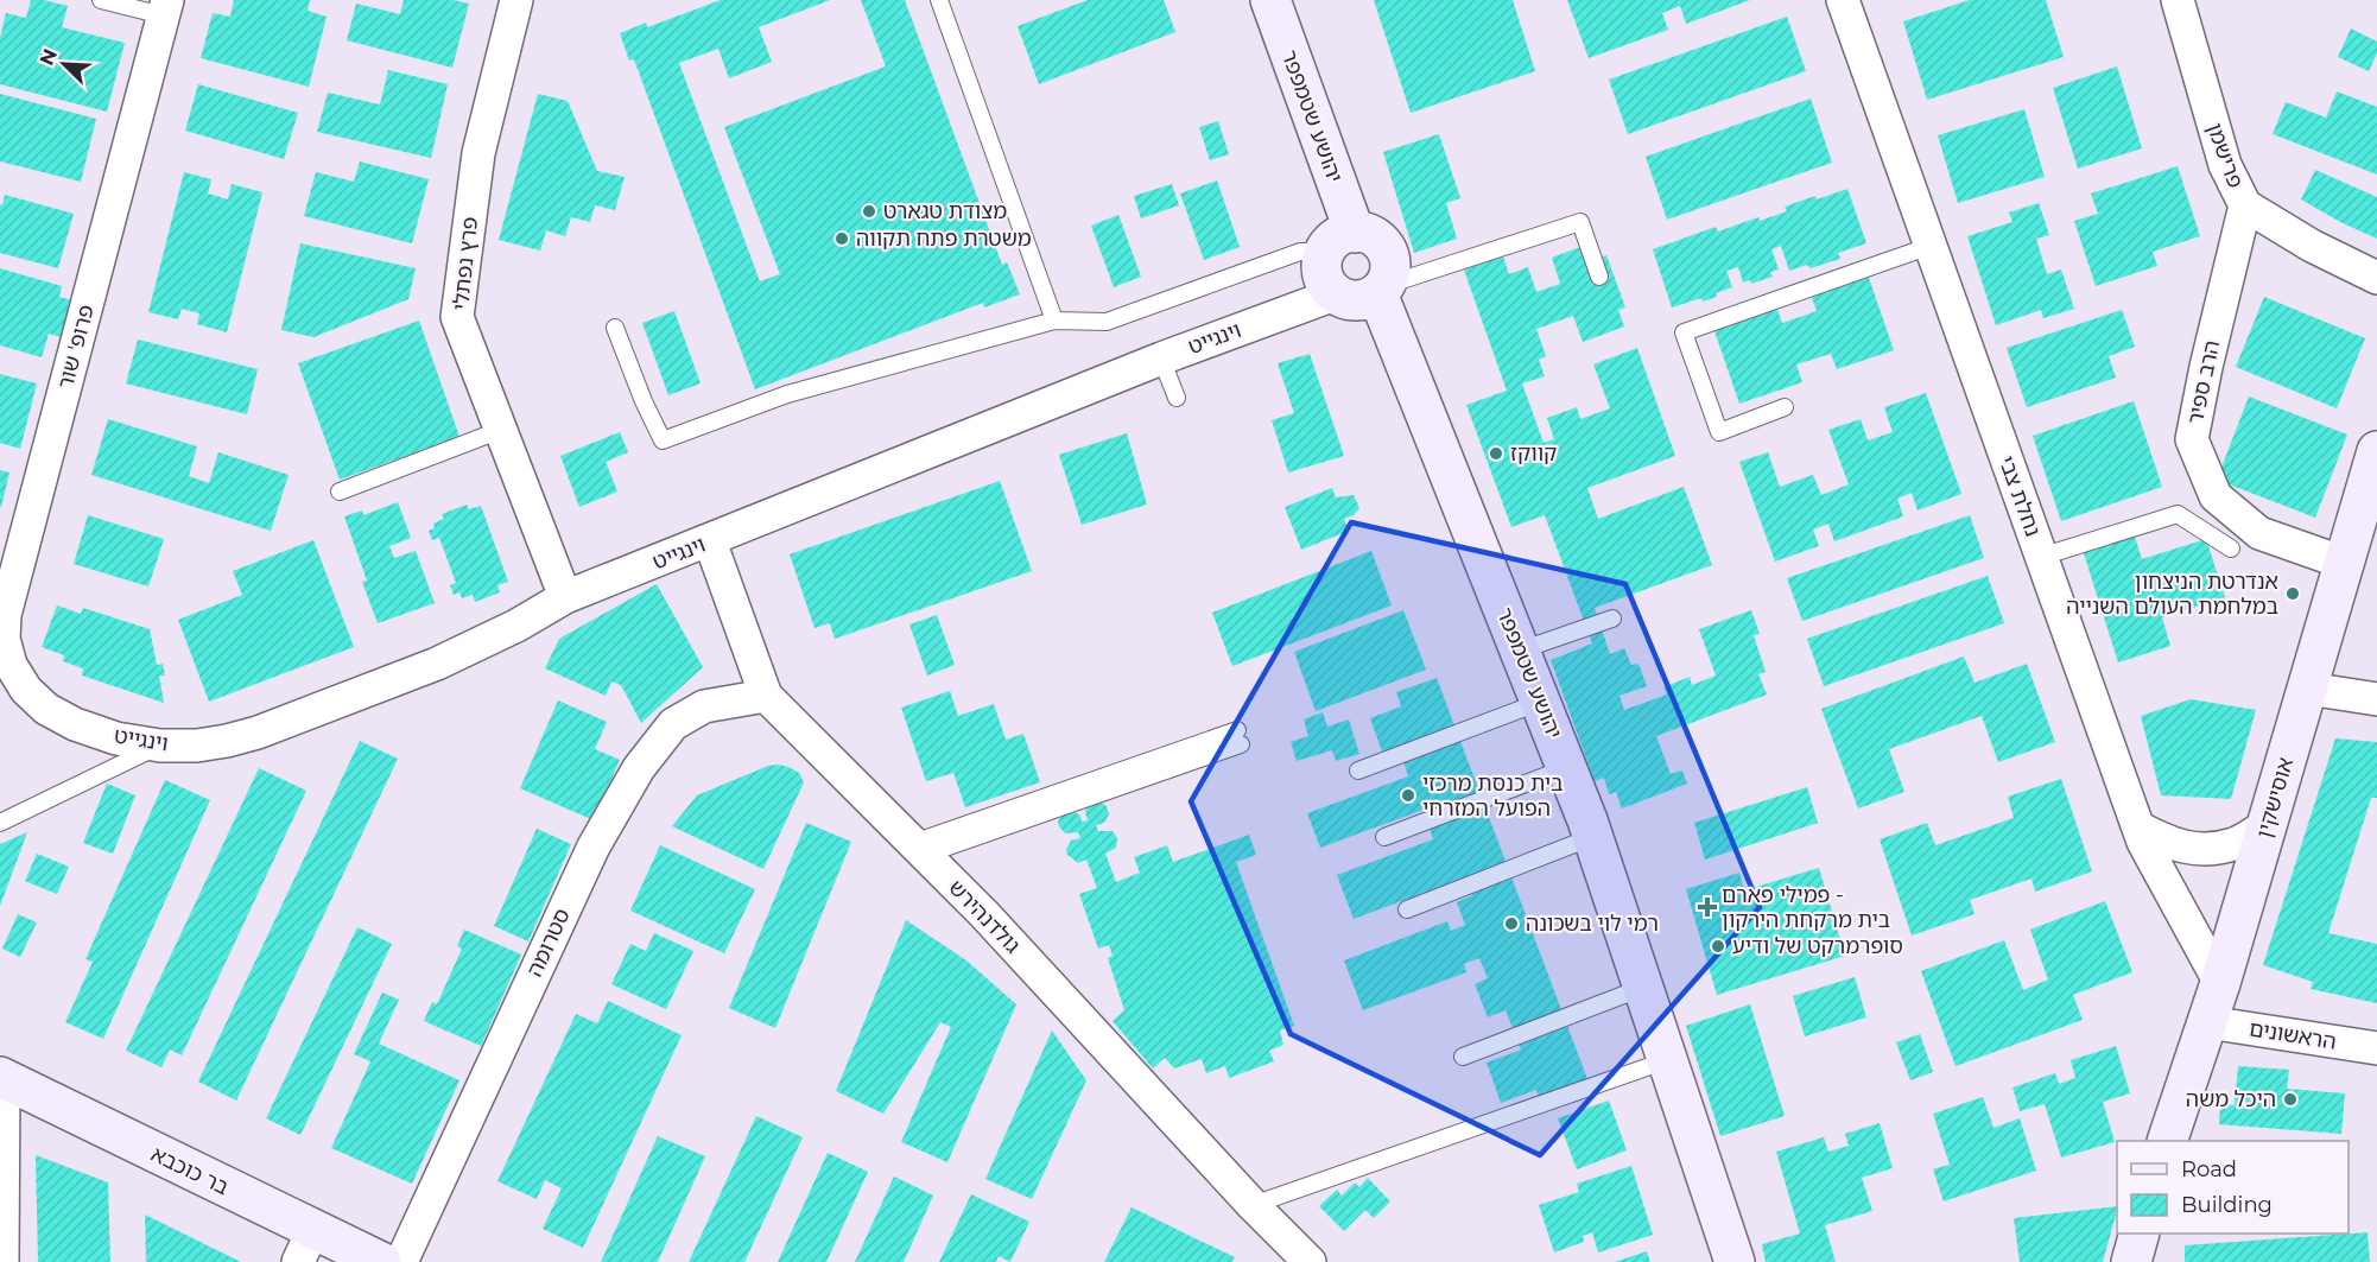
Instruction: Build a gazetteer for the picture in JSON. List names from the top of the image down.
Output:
{
  "streets": {
    "street": [
      "יהושע שטמפפר",
      "פרישמן",
      "פרץ נפתלי",
      "וינגייט",
      "פרופ' שור",
      "הרב ספיר",
      "נחלת צבי",
      "אוסישקין",
      "גולדנהירש",
      "סטרומה",
      "הראשונים",
      "בר כוכבא"
    ]
  },
  "crossings": [
    ["יהושע שטמפפר", "וינגייט"],
    ["פרישמן", "הרב ספיר"],
    ["פרץ נפתלי", "וינגייט"],
    ["וינגייט", "פרופ' שור"],
    ["וינגייט", "גולדנהירש"],
    ["הרב ספיר", "אוסישקין"],
    ["נחלת צבי", "אוסישקין"],
    ["אוסישקין", "הראשונים"],
    ["גולדנהירש", "סטרומה"]
  ],
  "places": {
    "other": [
      "מצודת טגארט",
      "משטרת פתח תקווה",
      "קווקז",
      "אנדרטת הניצחון במלחמת העולם השנייה",
      "בית כנסת מרכזי הפועל המזרחי",
      "רמי לוי בשכונה",
      "סופרמרקט של ודיע",
      "היכל משה"
    ],
    "health": ["פמילי פארם - בית מרקחת הירקון"]
  },
  "legend": ["Road", "Building"],
  "north": "top left"
}
